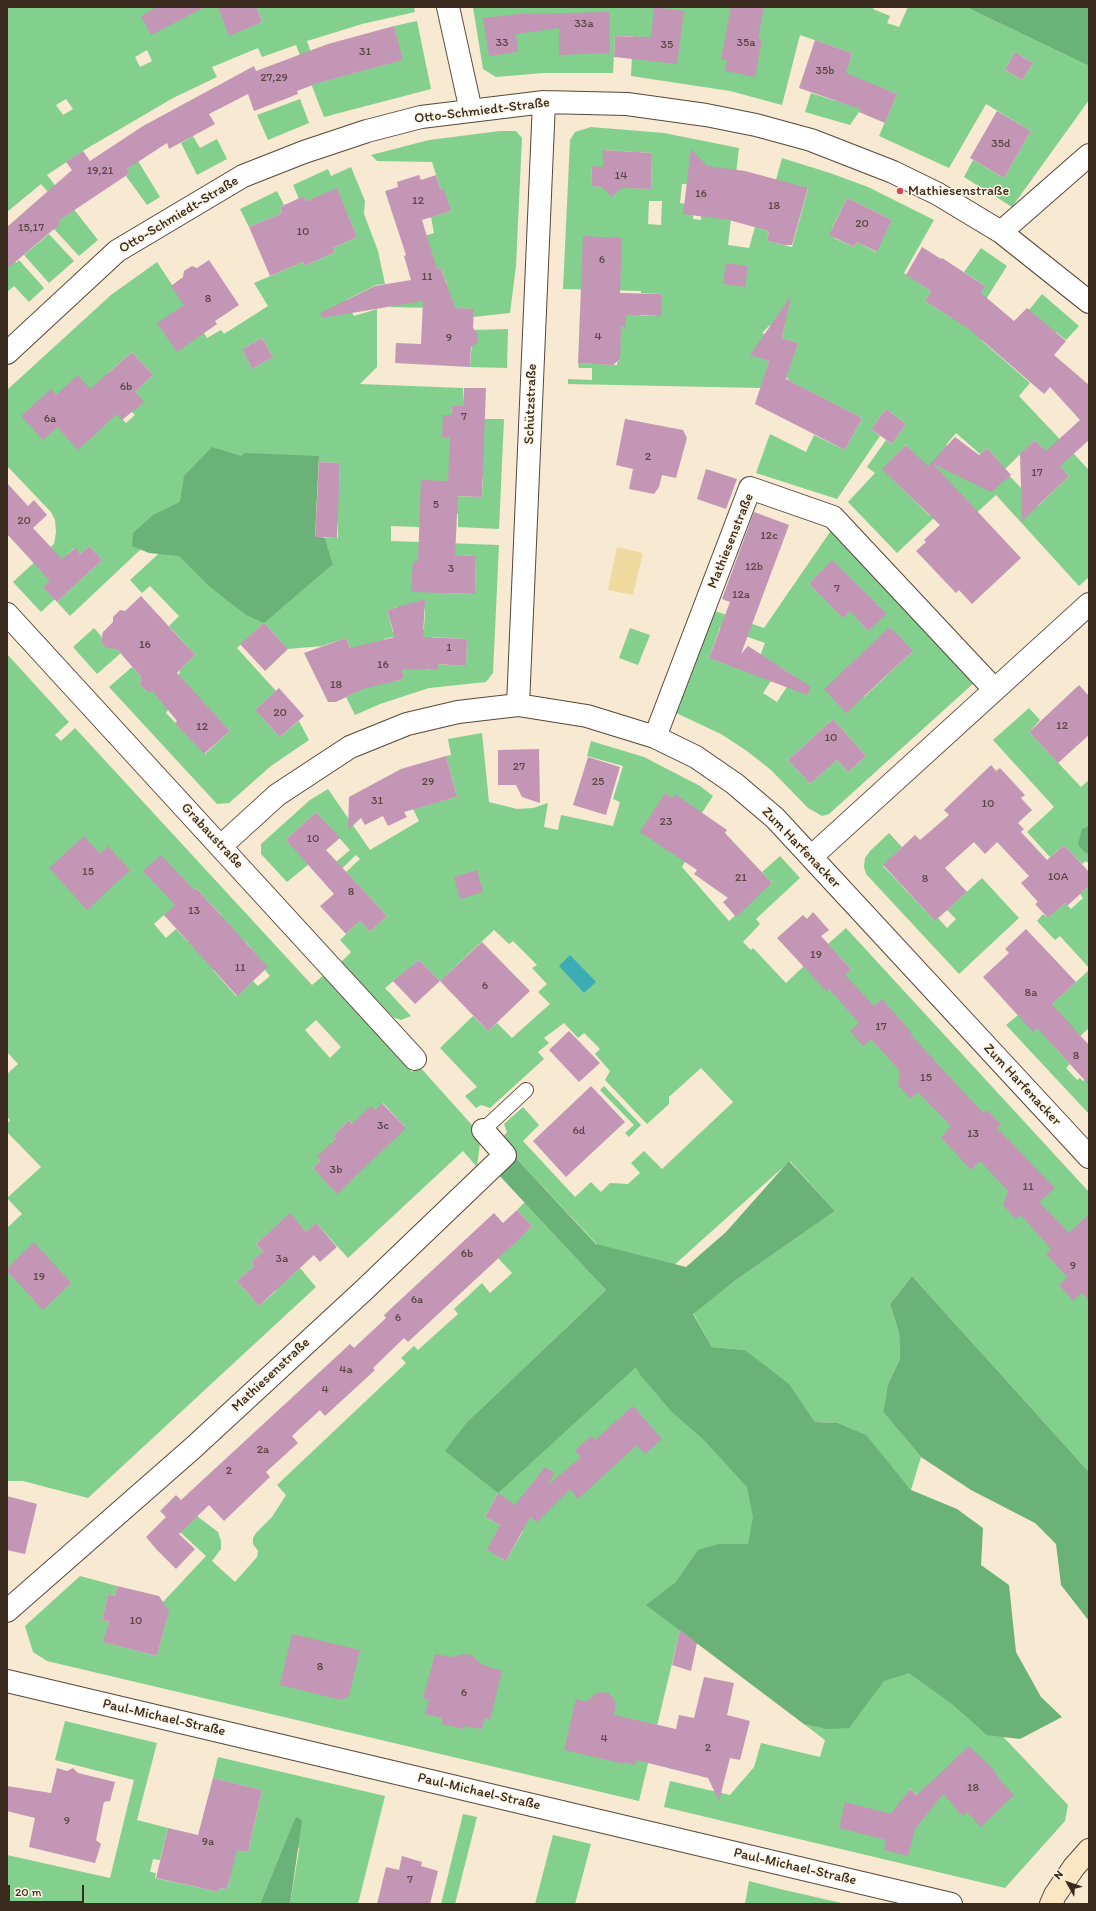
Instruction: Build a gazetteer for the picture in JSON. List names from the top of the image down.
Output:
{
  "streets": {
    "street": [
      "Otto-Schmiedt-Straße",
      "Schützstraße",
      "Mathiesenstraße",
      "Grabaustraße",
      "Zum Harfenacker",
      "Paul-Michael-Straße"
    ]
  },
  "crossings": [
    ["Otto-Schmiedt-Straße", "Schützstraße"],
    ["Schützstraße", "Zum Harfenacker"],
    ["Mathiesenstraße", "Zum Harfenacker"],
    ["Grabaustraße", "Zum Harfenacker"]
  ],
  "places": ["Mathiesenstraße"],
  "house_numbers": [
    "33a",
    "33",
    "35a",
    "35",
    "31",
    "35b",
    "27,29",
    "35d",
    "19,21",
    "14",
    "16",
    "12",
    "18",
    "20",
    "15,17",
    "10",
    "6",
    "11",
    "8",
    "4",
    "9",
    "6b",
    "7",
    "6a",
    "2",
    "17",
    "5",
    "20",
    "12c",
    "12b",
    "3",
    "7",
    "12a",
    "16",
    "1",
    "16",
    "18",
    "20",
    "12",
    "12",
    "10",
    "27",
    "29",
    "25",
    "31",
    "10",
    "23",
    "10",
    "15",
    "10A",
    "21",
    "8",
    "8",
    "13",
    "19",
    "11",
    "6",
    "8a",
    "17",
    "8",
    "15",
    "3c",
    "6d",
    "13",
    "3b",
    "11",
    "6b",
    "3a",
    "9",
    "19",
    "6a",
    "6",
    "4a",
    "4",
    "2a",
    "2",
    "10",
    "8",
    "6",
    "4",
    "2",
    "18",
    "9",
    "9a",
    "7"
  ],
  "scale_bar": "20 m",
  "north": "top left"
}
